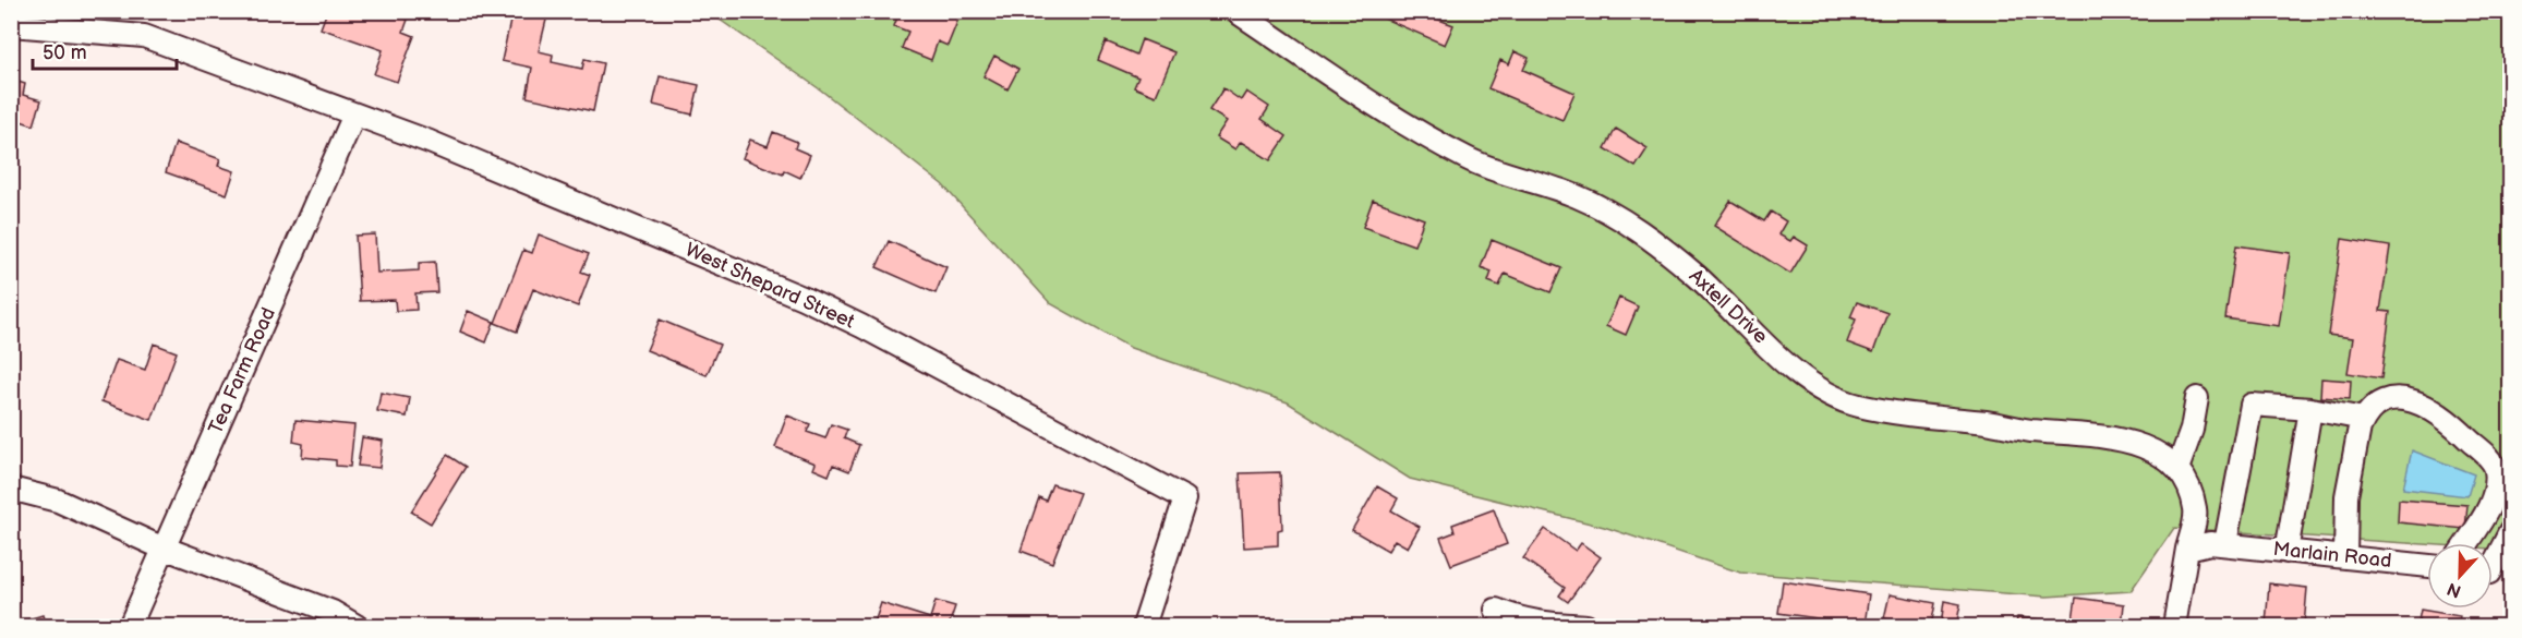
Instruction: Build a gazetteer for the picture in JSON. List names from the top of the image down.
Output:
{
  "streets": {
    "street": [
      "West Shepard Street",
      "Axtell Drive",
      "Tea Farm Road",
      "Marlain Road"
    ]
  },
  "crossings": [
    ["West Shepard Street", "Tea Farm Road"]
  ],
  "scale_bar": "50 m",
  "north": "bottom"
}
